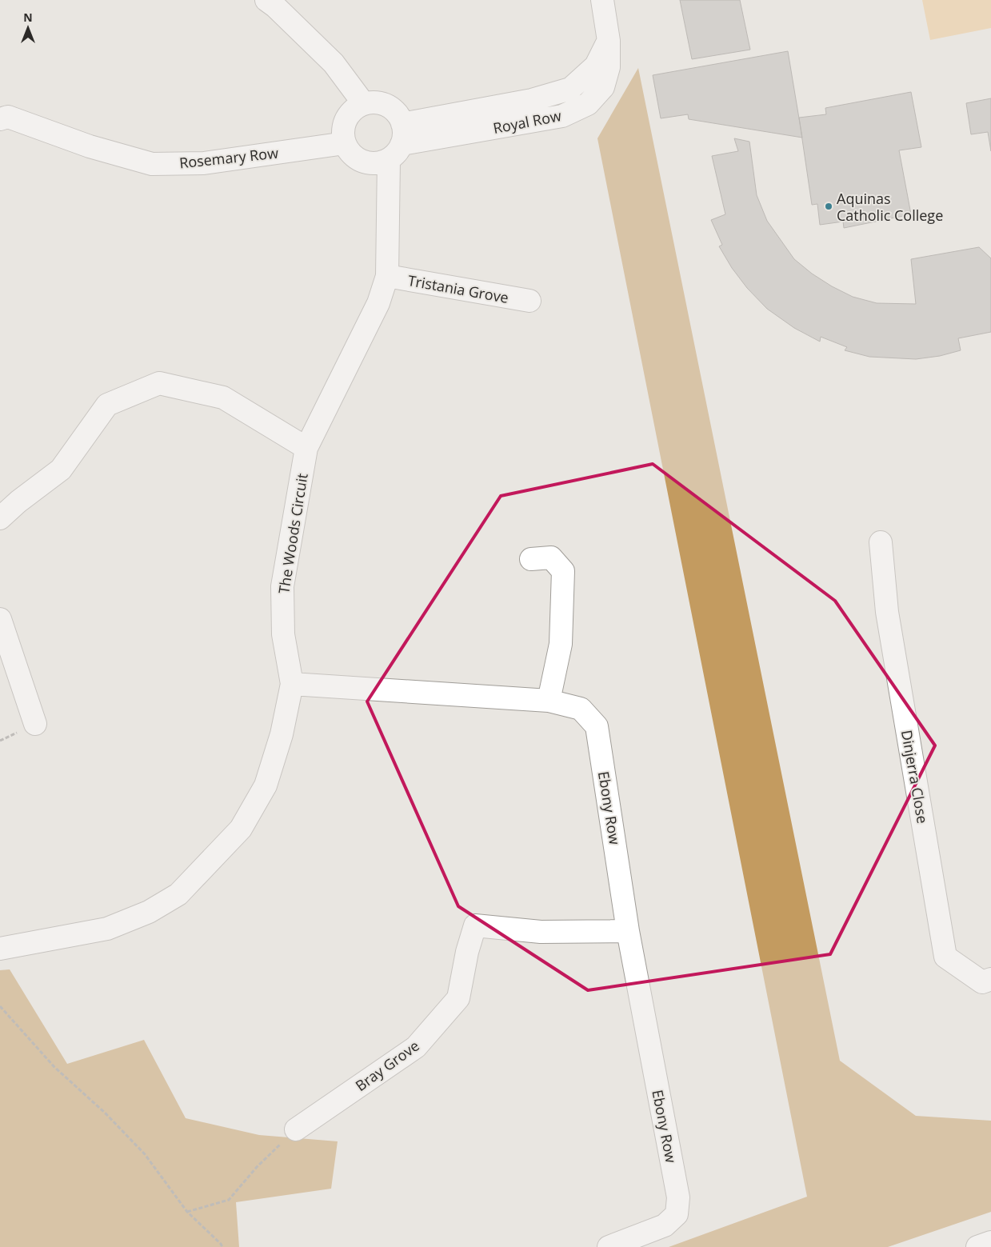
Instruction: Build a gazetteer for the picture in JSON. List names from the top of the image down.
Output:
{
  "streets": {
    "street": [
      "Royal Row",
      "Rosemary Row",
      "Tristania Grove",
      "The Woods Circuit",
      "Dinjerra Close",
      "Ebony Row",
      "Bray Grove"
    ]
  },
  "crossings": [
    ["Royal Row", "Rosemary Row"],
    ["Royal Row", "The Woods Circuit"],
    ["Rosemary Row", "The Woods Circuit"],
    ["Tristania Grove", "The Woods Circuit"],
    ["The Woods Circuit", "Ebony Row"],
    ["Ebony Row", "Bray Grove"]
  ],
  "places": ["Aquinas Catholic College"],
  "north": "top"
}
